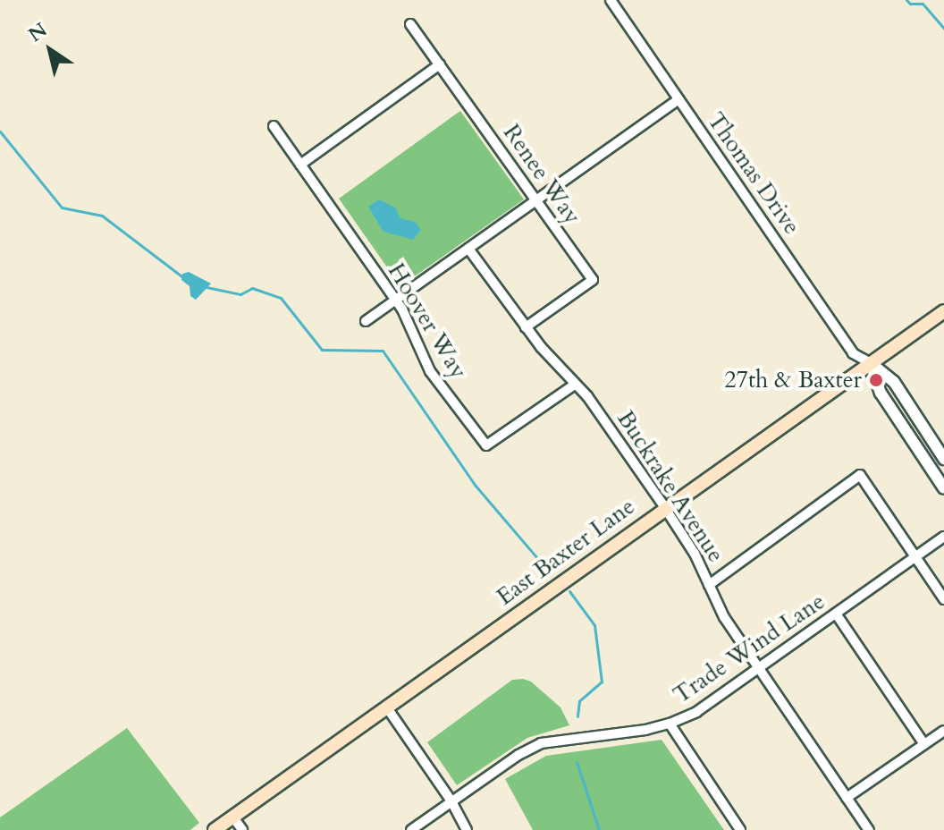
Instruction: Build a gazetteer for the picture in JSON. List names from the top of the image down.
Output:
{
  "streets": {
    "main road": ["East Baxter Lane"],
    "street": [
      "Thomas Drive",
      "Renee Way",
      "Hoover Way",
      "Buckrake Avenue",
      "Trade Wind Lane"
    ]
  },
  "crossings": [
    ["Thomas Drive", "East Baxter Lane"],
    ["Renee Way", "Buckrake Avenue"],
    ["Hoover Way", "Buckrake Avenue"],
    ["Buckrake Avenue", "East Baxter Lane"],
    ["Buckrake Avenue", "Trade Wind Lane"]
  ],
  "places": ["27th & Baxter"],
  "north": "top left"
}
